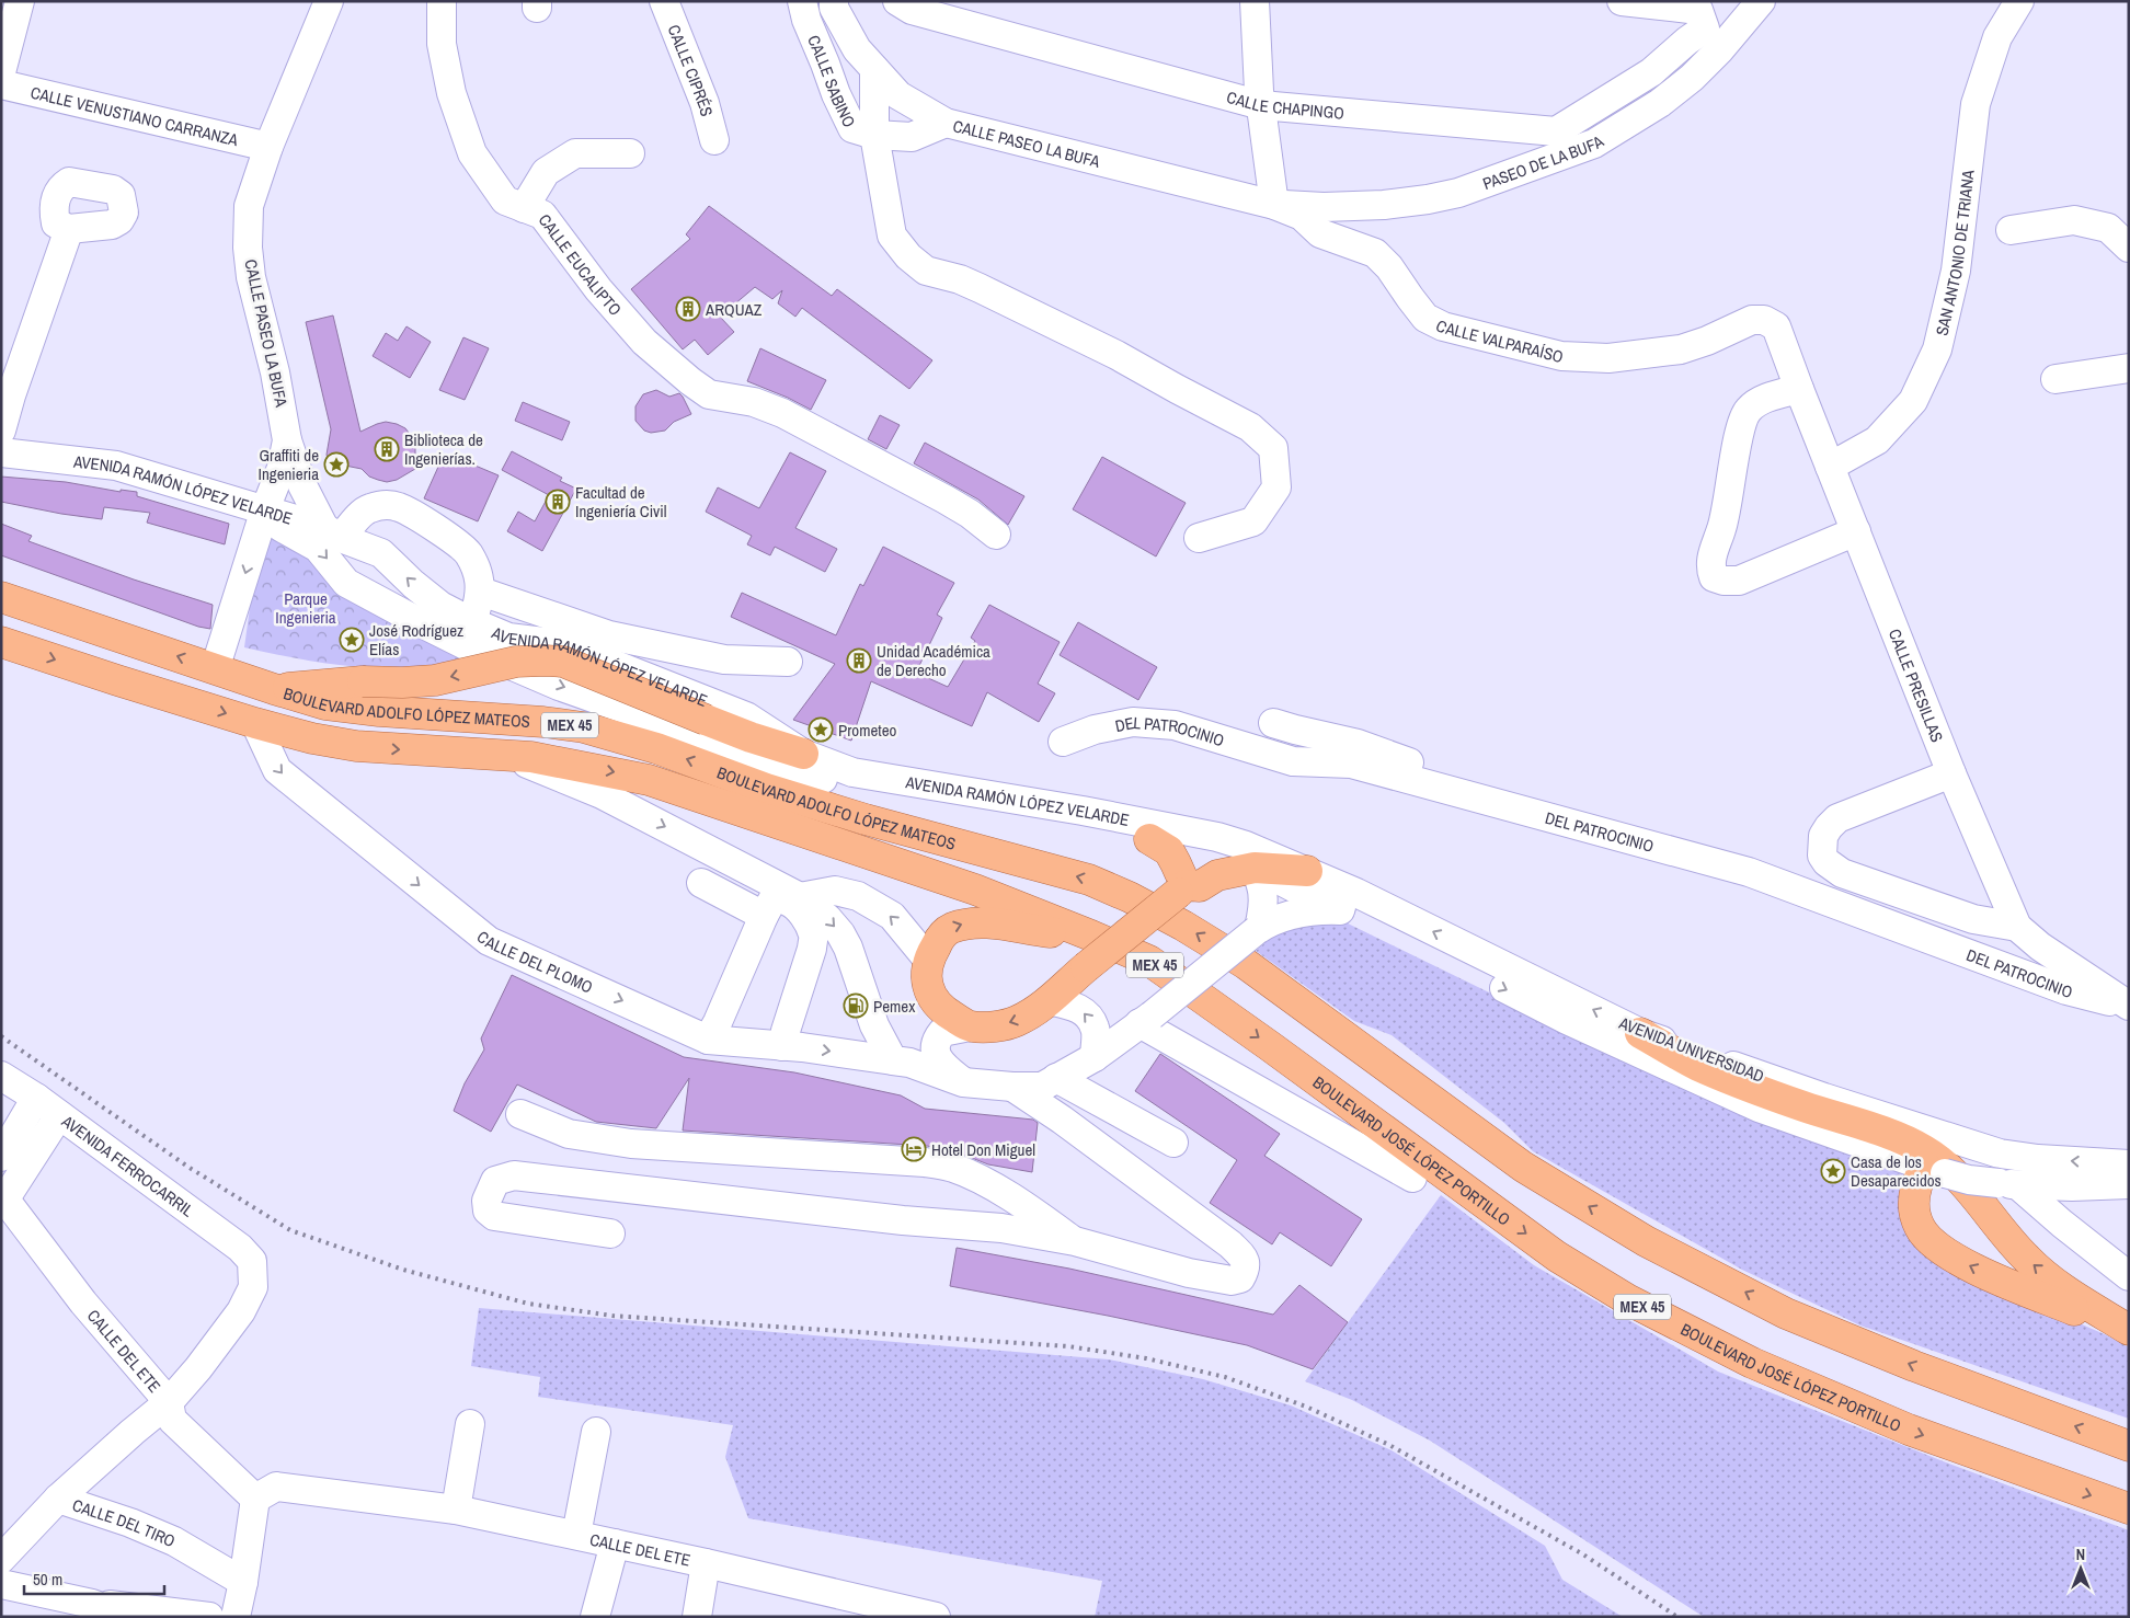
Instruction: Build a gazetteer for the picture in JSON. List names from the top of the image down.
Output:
{
  "streets": {
    "main road": ["BOULEVARD ADOLFO LÓPEZ MATEOS", "MEX 45", "BOULEVARD JOSÉ LÓPEZ PORTILLO"],
    "street": [
      "CALLE CIPRÉS",
      "CALLE SABINO",
      "CALLE CHAPINGO",
      "CALLE VENUSTIANO CARRANZA",
      "CALLE PASEO LA BUFA",
      "PASEO DE LA BUFA",
      "SAN ANTONIO DE TRIANA",
      "CALLE EUCALIPTO",
      "CALLE VALPARAÍSO",
      "AVENIDA RAMÓN LÓPEZ VELARDE",
      "CALLE PRESILLAS",
      "DEL PATROCINIO",
      "CALLE DEL PLOMO",
      "AVENIDA UNIVERSIDAD",
      "AVENIDA FERROCARRIL",
      "CALLE DEL ETE",
      "CALLE DEL TIRO"
    ]
  },
  "crossings": [
    ["CALLE SABINO", "CALLE PASEO LA BUFA"],
    ["CALLE VENUSTIANO CARRANZA", "CALLE PASEO LA BUFA"],
    ["CALLE PASEO LA BUFA", "PASEO DE LA BUFA"],
    ["CALLE PASEO LA BUFA", "CALLE VALPARAÍSO"],
    ["CALLE PASEO LA BUFA", "AVENIDA RAMÓN LÓPEZ VELARDE"],
    ["CALLE PASEO LA BUFA", "BOULEVARD ADOLFO LÓPEZ MATEOS"],
    ["PASEO DE LA BUFA", "CALLE VALPARAÍSO"],
    ["SAN ANTONIO DE TRIANA", "CALLE PRESILLAS"],
    ["CALLE VALPARAÍSO", "CALLE PRESILLAS"],
    ["AVENIDA RAMÓN LÓPEZ VELARDE", "AVENIDA UNIVERSIDAD"],
    ["CALLE PRESILLAS", "DEL PATROCINIO"],
    ["BOULEVARD ADOLFO LÓPEZ MATEOS", "CALLE DEL PLOMO"],
    ["BOULEVARD ADOLFO LÓPEZ MATEOS", "BOULEVARD JOSÉ LÓPEZ PORTILLO"],
    ["AVENIDA FERROCARRIL", "CALLE DEL ETE"]
  ],
  "parks": ["Parque Ingenieria"],
  "places": {
    "building": [
      "ARQUAZ",
      "Biblioteca de Ingenierías.",
      "Facultad de Ingeniería Civil",
      "Unidad Académica de Derecho"
    ],
    "place": [
      "Graffiti de Ingenieria",
      "José Rodríguez Elías",
      "Prometeo",
      "Casa de los Desaparecidos"
    ],
    "fuel station": ["Pemex"],
    "hotel": ["Hotel Don Miguel"]
  },
  "scale_bar": "50 m",
  "north": "top"
}
